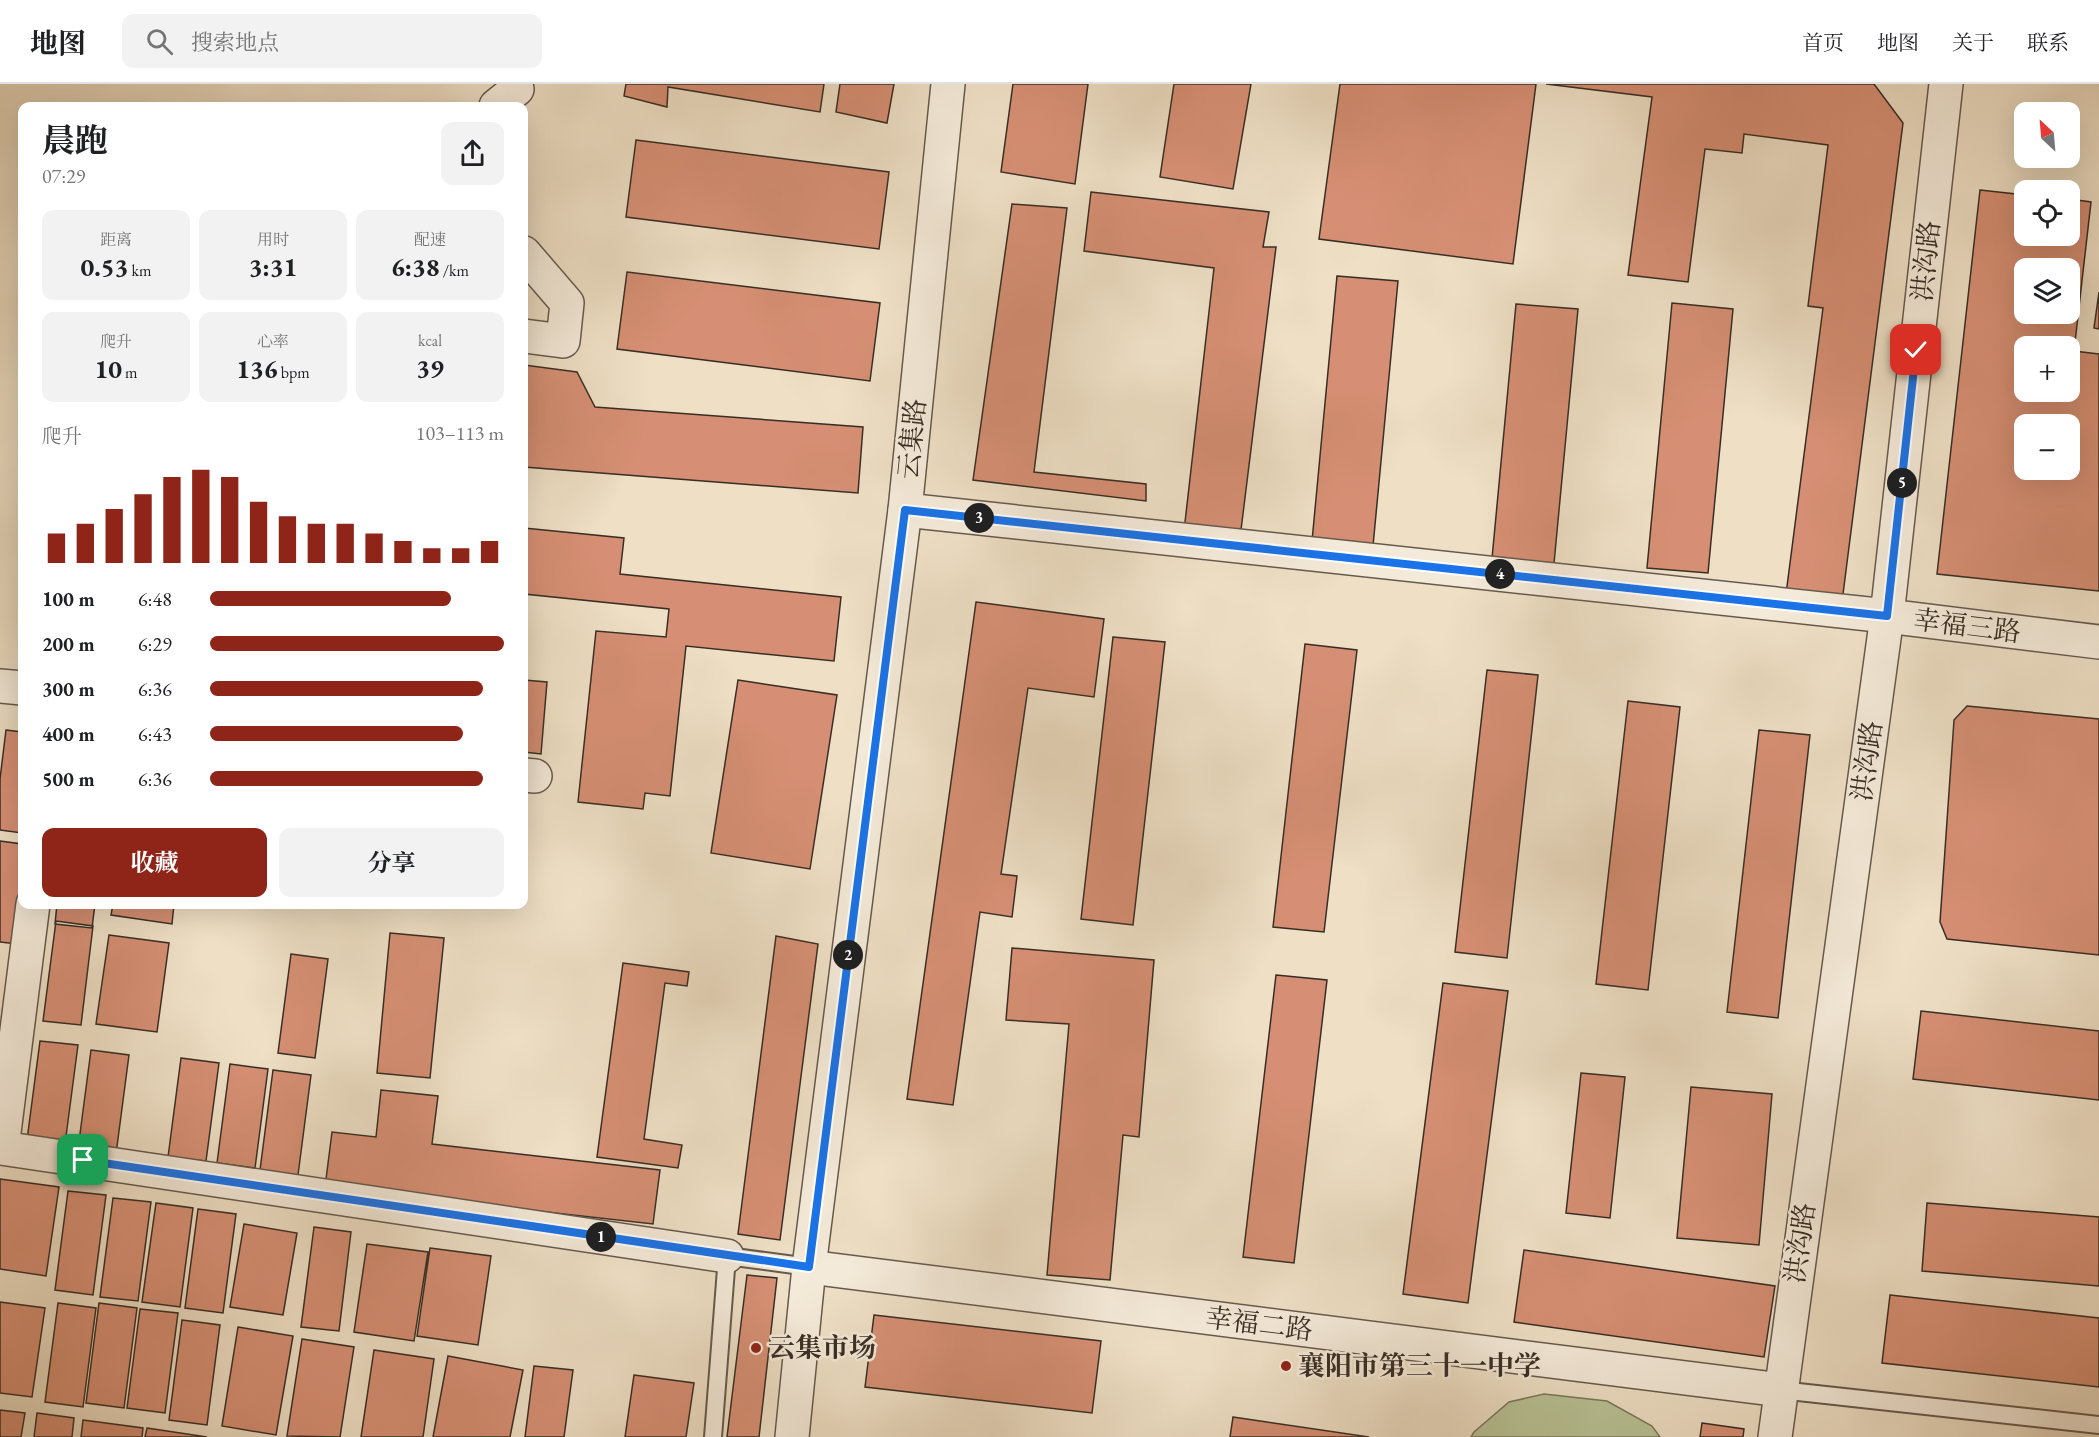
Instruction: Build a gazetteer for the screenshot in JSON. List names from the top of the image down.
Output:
{
  "streets": {
    "street": [
      "洪沟路",
      "云集路",
      "幸福三路",
      "幸福二路"
    ]
  },
  "crossings": [
    ["洪沟路", "幸福三路"],
    ["洪沟路", "幸福二路"],
    ["云集路", "幸福三路"],
    ["云集路", "幸福二路"]
  ],
  "places": ["云集市场", "襄阳市第三十一中学"],
  "north": "top left",
  "page": {
    "header": "地图",
    "search": "搜索地点",
    "nav": [
      "首页",
      "地图",
      "关于",
      "联系"
    ],
    "map_buttons": ["+", "−"],
    "heading": ["晨跑", "07:29"],
    "stats": [
      ["距离", "0.53 km"],
      ["用时", "3:31"],
      ["配速", "6:38 /km"],
      ["爬升", "10 m"],
      ["心率", "136 bpm"],
      ["kcal", "39"]
    ],
    "chart": ["爬升", "103–113 m"],
    "pins": [
      "5",
      "3",
      "4",
      "2",
      "1"
    ],
    "list": [
      {
        "name": "100 m",
        "note": "6:48"
      },
      {
        "name": "200 m",
        "note": "6:29"
      },
      {
        "name": "300 m",
        "note": "6:36"
      },
      {
        "name": "400 m",
        "note": "6:43"
      },
      {
        "name": "500 m",
        "note": "6:36"
      }
    ],
    "buttons": ["收藏", "分享"]
  }
}
